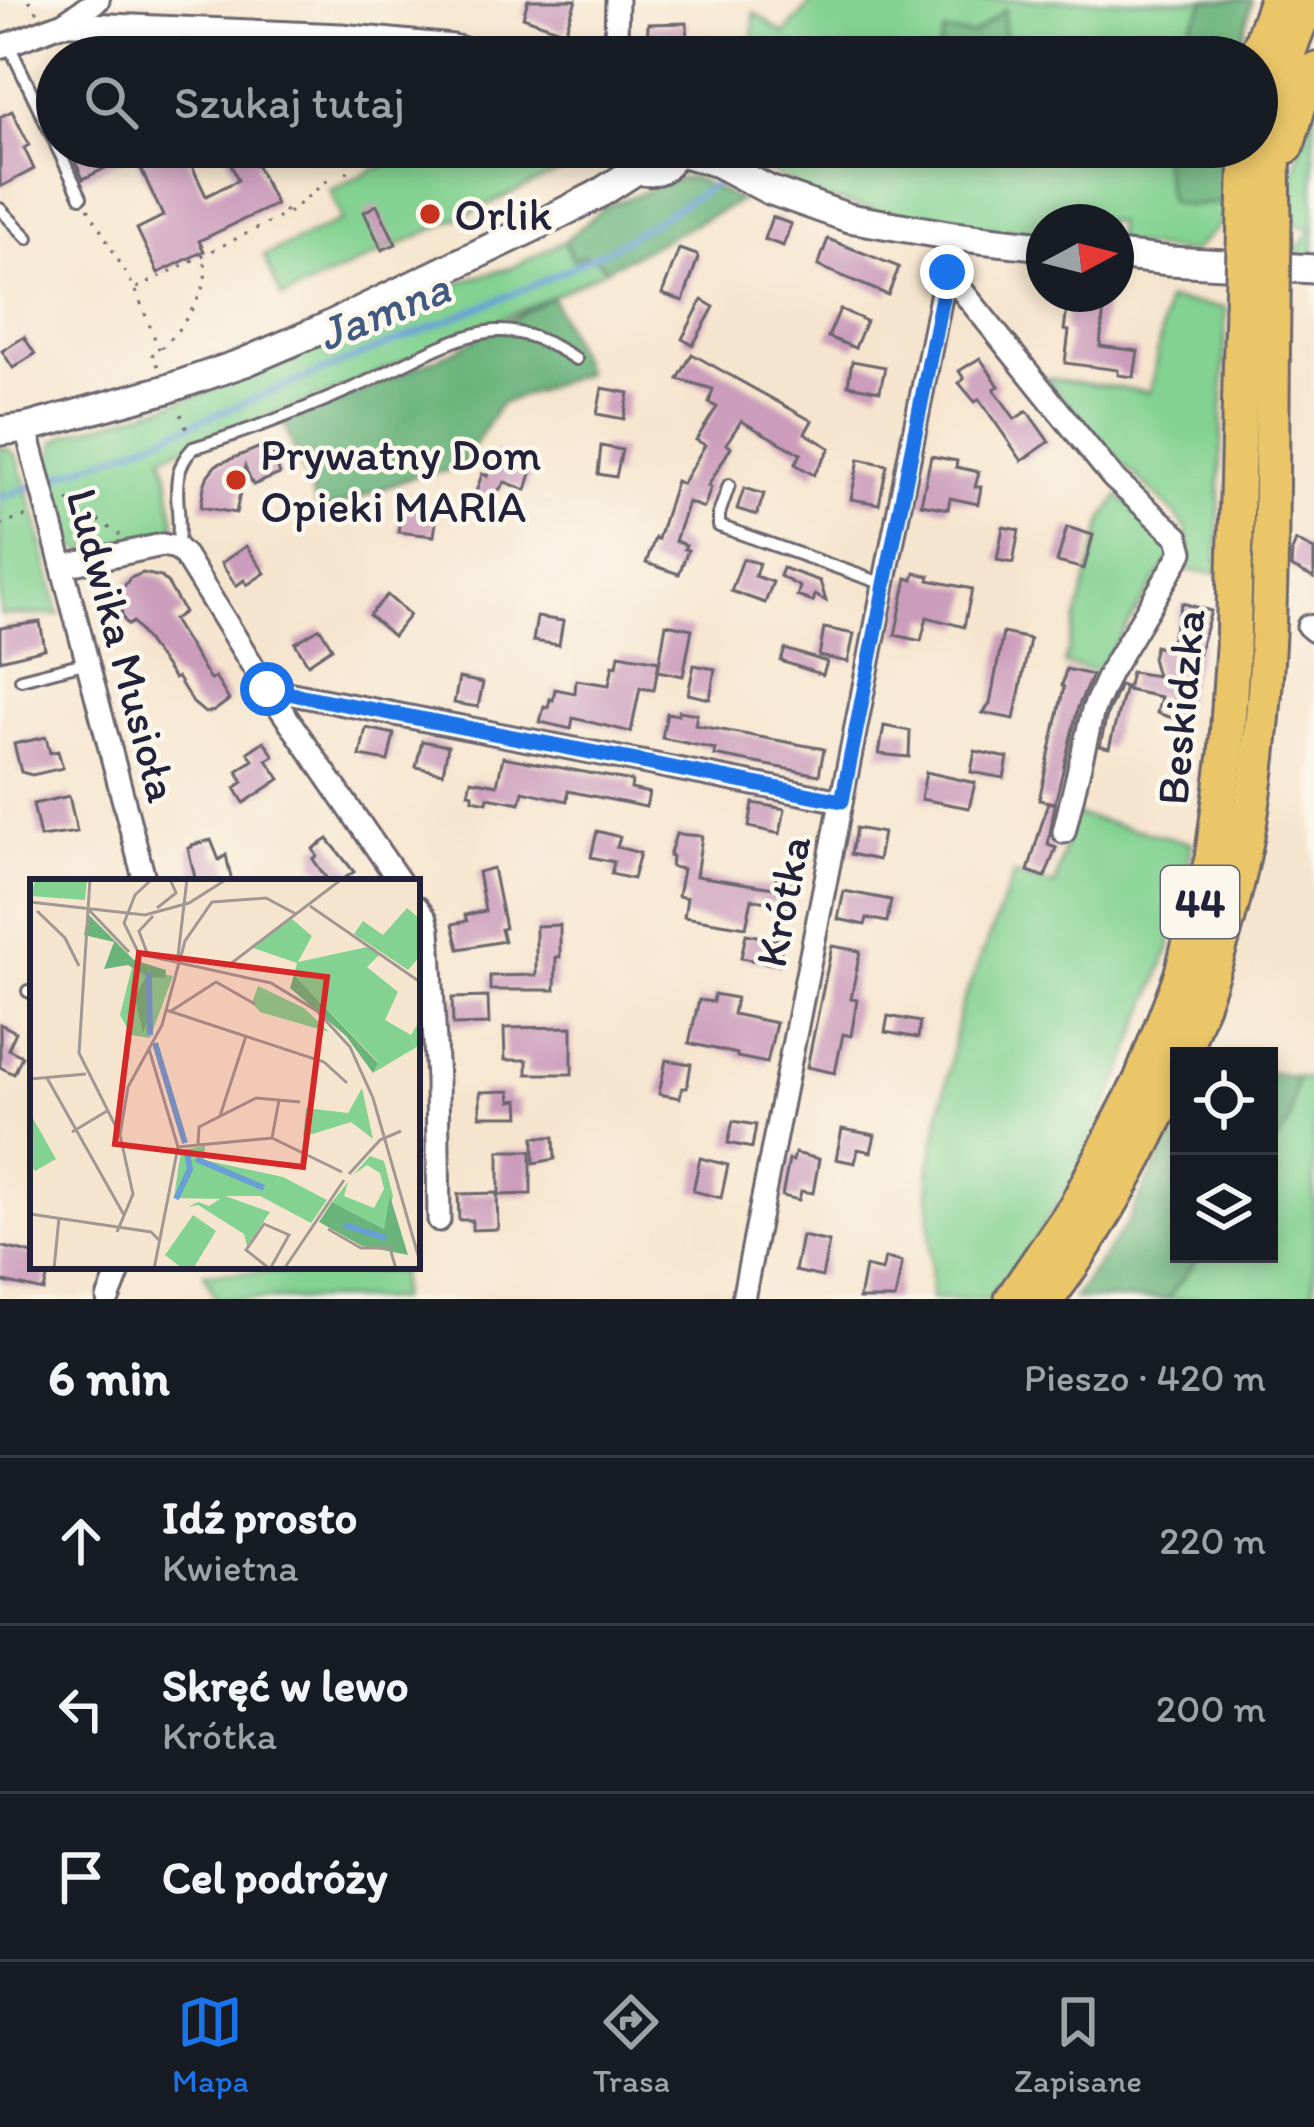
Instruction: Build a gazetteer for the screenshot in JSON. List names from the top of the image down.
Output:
{
  "streets": {
    "main road": ["Beskidzka", "44"],
    "street": ["Ludwika Musioła", "Krótka"]
  },
  "crossings": [
    ["Beskidzka", "44"]
  ],
  "water": ["Jamna"],
  "places": ["Orlik", "Prywatny Dom Opieki MARIA"],
  "north": "right",
  "page": {
    "search": "Szukaj tutaj",
    "heading": ["6 min", "Pieszo · 420 m"],
    "list": [
      ["Idź prosto", "Kwietna", "220 m"],
      ["Skręć w lewo", "Krótka", "200 m"],
      "Cel podróży"
    ],
    "nav": ["Mapa", "Trasa", "Zapisane"]
  }
}
